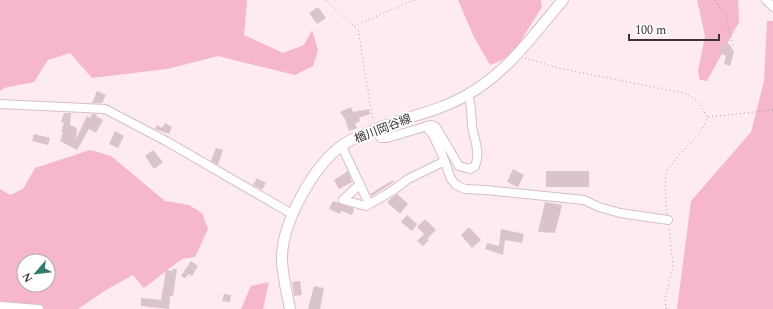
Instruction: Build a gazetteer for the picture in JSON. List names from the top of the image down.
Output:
{
  "streets": {
    "main road": ["楢川岡谷線"]
  },
  "scale_bar": "100 m",
  "north": "bottom left"
}
